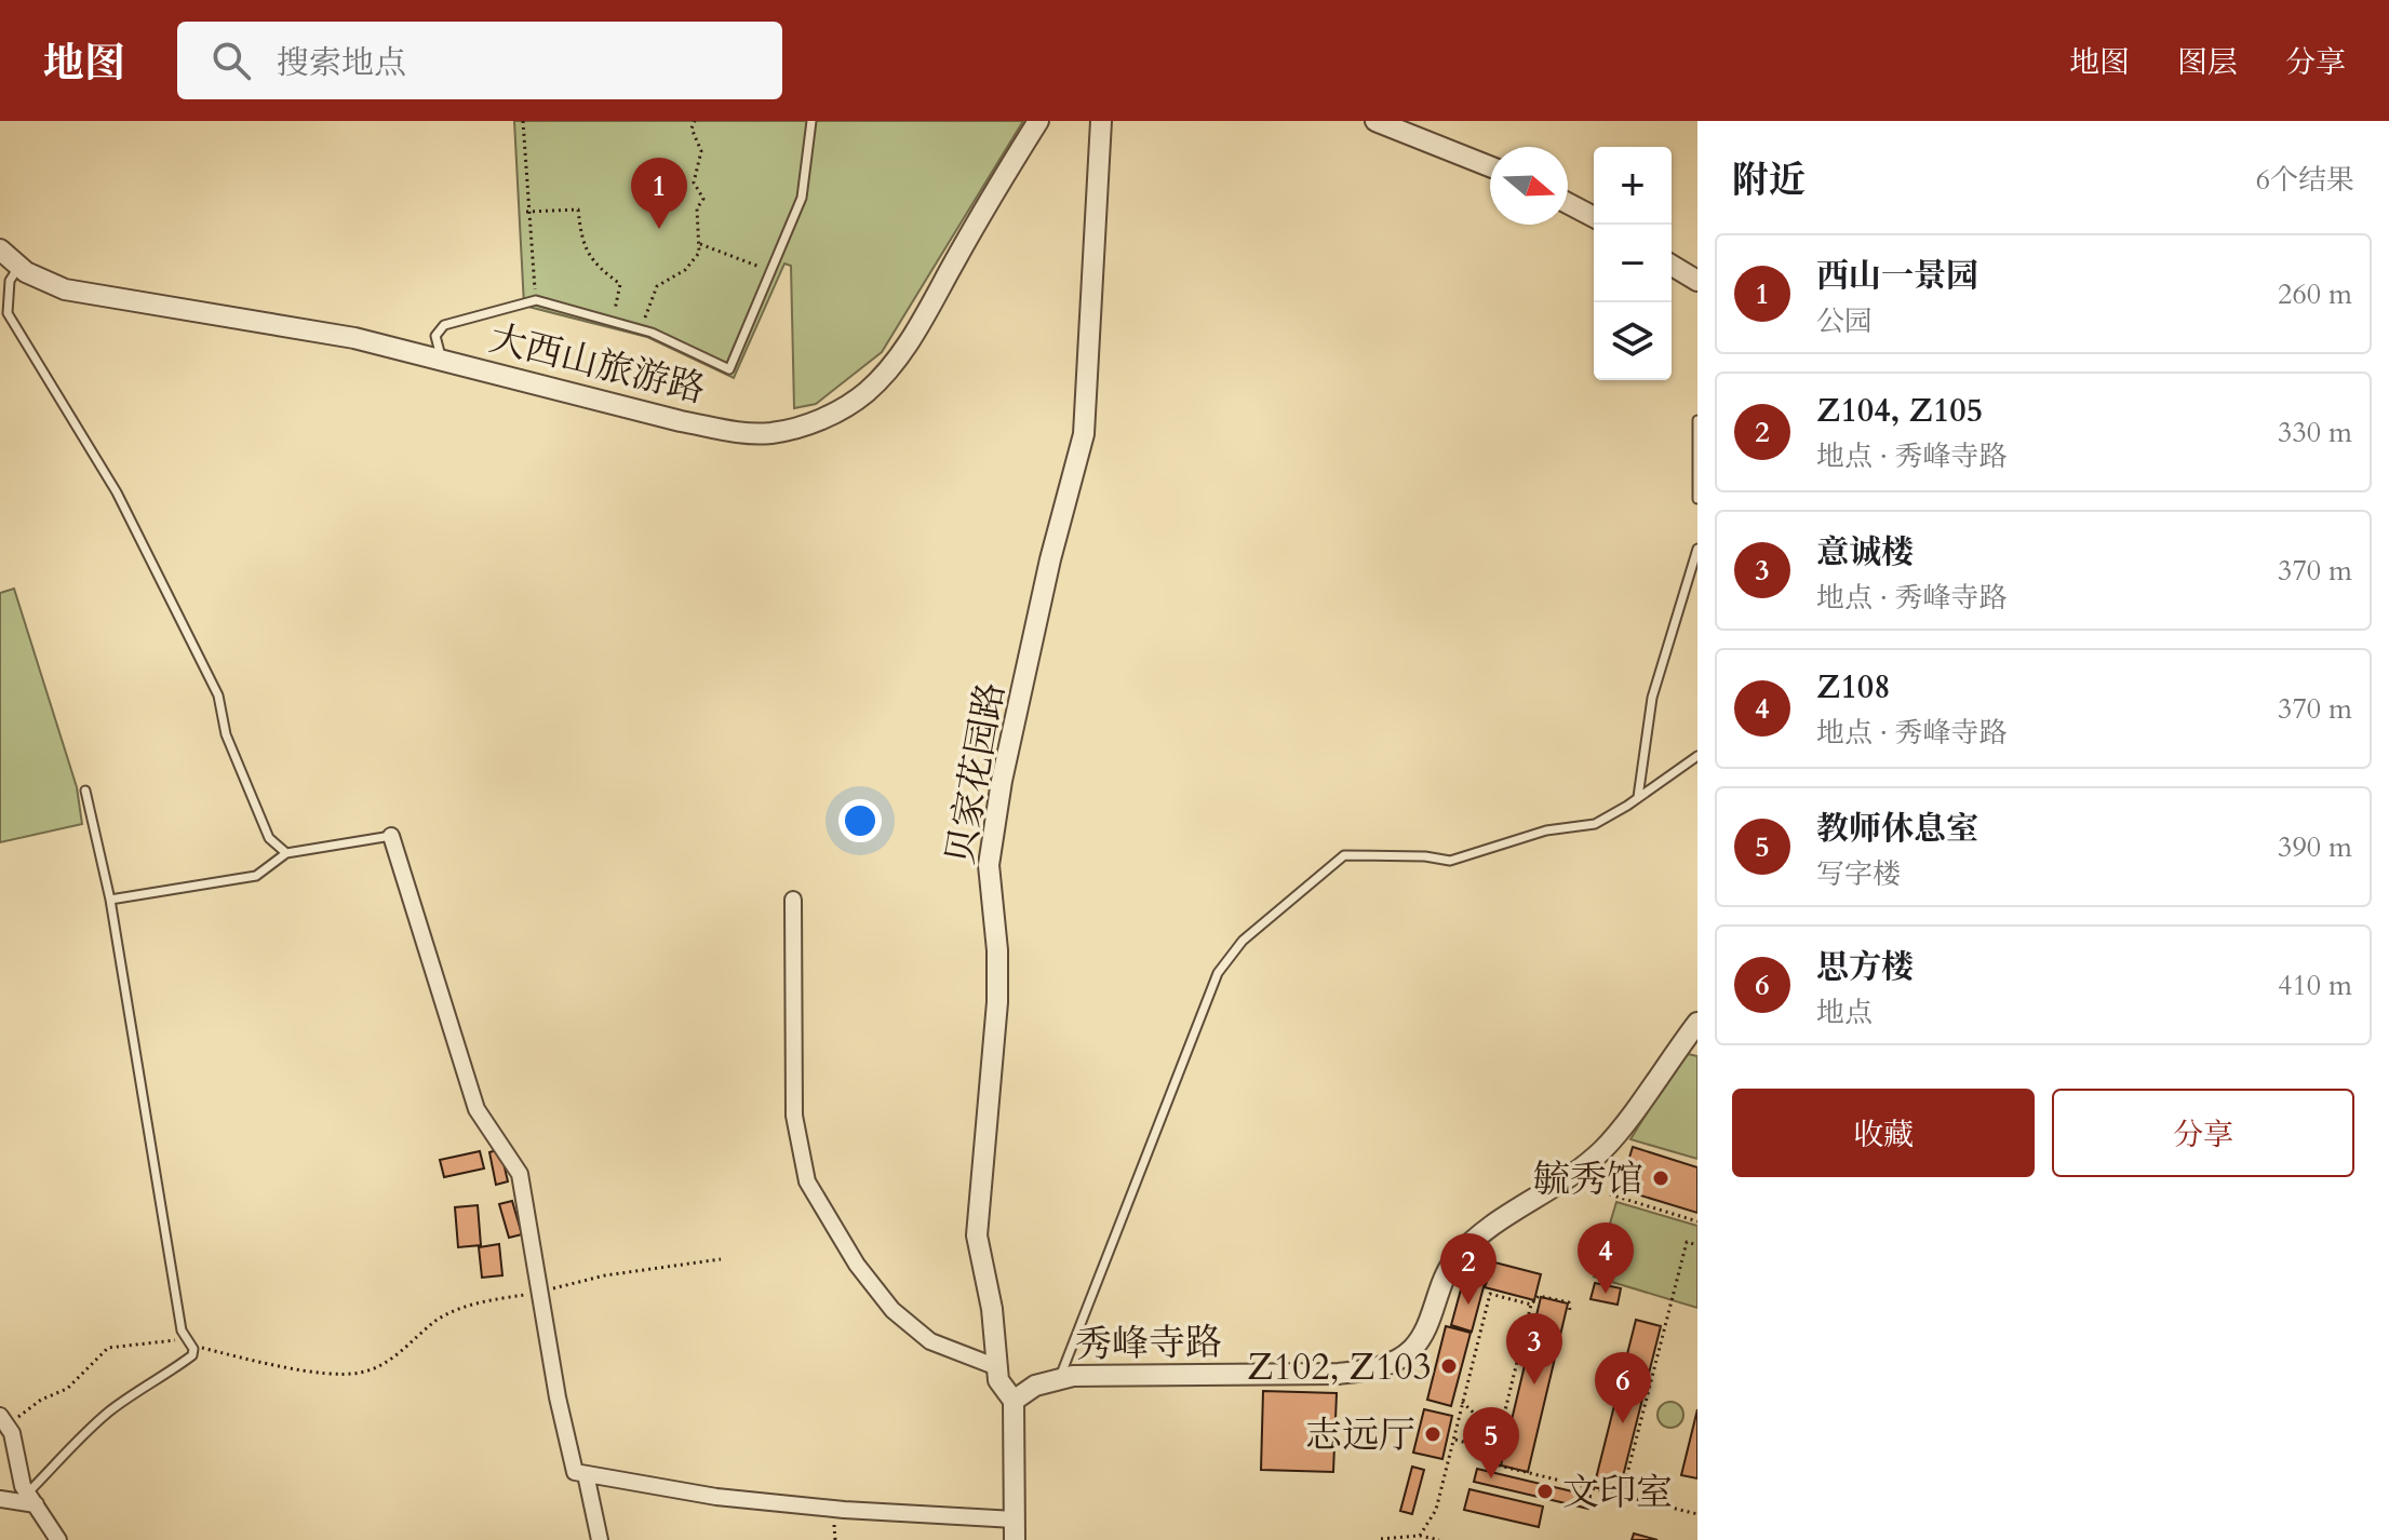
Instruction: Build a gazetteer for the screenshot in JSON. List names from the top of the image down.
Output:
{
  "streets": {
    "street": ["大西山旅游路", "贝家花园路", "秀峰寺路"]
  },
  "crossings": [
    ["贝家花园路", "秀峰寺路"]
  ],
  "places": [
    "毓秀馆",
    "Z102, Z103",
    "志远厅",
    "文印室"
  ],
  "north": "right",
  "page": {
    "header": "地图",
    "search": "搜索地点",
    "nav": ["地图", "图层", "分享"],
    "heading": ["附近", "6个结果"],
    "map_buttons": ["+", "−"],
    "pins": [
      "1",
      "4",
      "2",
      "3",
      "6",
      "5"
    ],
    "list": [
      {
        "mark": "1",
        "name": "西山一景园",
        "note": "公园",
        "value": "260 m"
      },
      {
        "mark": "2",
        "name": "Z104, Z105",
        "note": "地点 · 秀峰寺路",
        "value": "330 m"
      },
      {
        "mark": "3",
        "name": "意诚楼",
        "note": "地点 · 秀峰寺路",
        "value": "370 m"
      },
      {
        "mark": "4",
        "name": "Z108",
        "note": "地点 · 秀峰寺路",
        "value": "370 m"
      },
      {
        "mark": "5",
        "name": "教师休息室",
        "note": "写字楼",
        "value": "390 m"
      },
      {
        "mark": "6",
        "name": "思方楼",
        "note": "地点",
        "value": "410 m"
      }
    ],
    "buttons": ["收藏", "分享"]
  }
}
